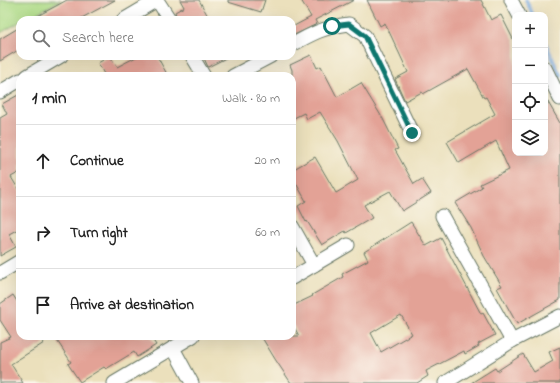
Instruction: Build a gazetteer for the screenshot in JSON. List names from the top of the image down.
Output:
{
  "page": {
    "map_buttons": ["+", "−"],
    "search": "Search here",
    "heading": ["1 min", "Walk · 80 m"],
    "list": [
      ["Continue", "20 m"],
      ["Turn right", "60 m"],
      "Arrive at destination"
    ]
  }
}
